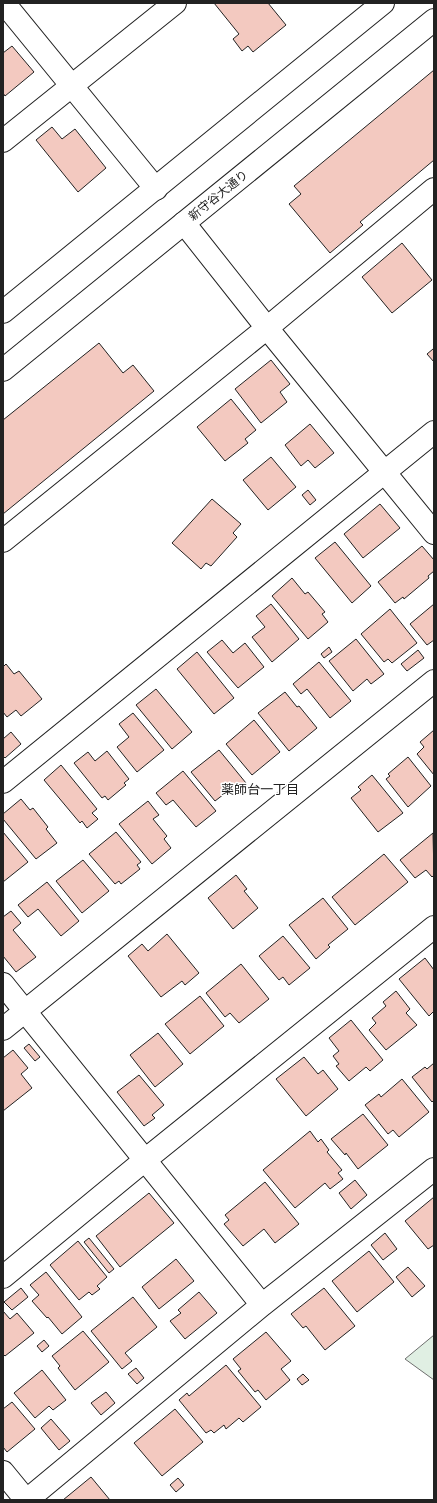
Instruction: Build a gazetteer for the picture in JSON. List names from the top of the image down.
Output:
{
  "streets": {
    "street": ["新守谷大通り"]
  },
  "districts": ["薬師台一丁目"]
}
